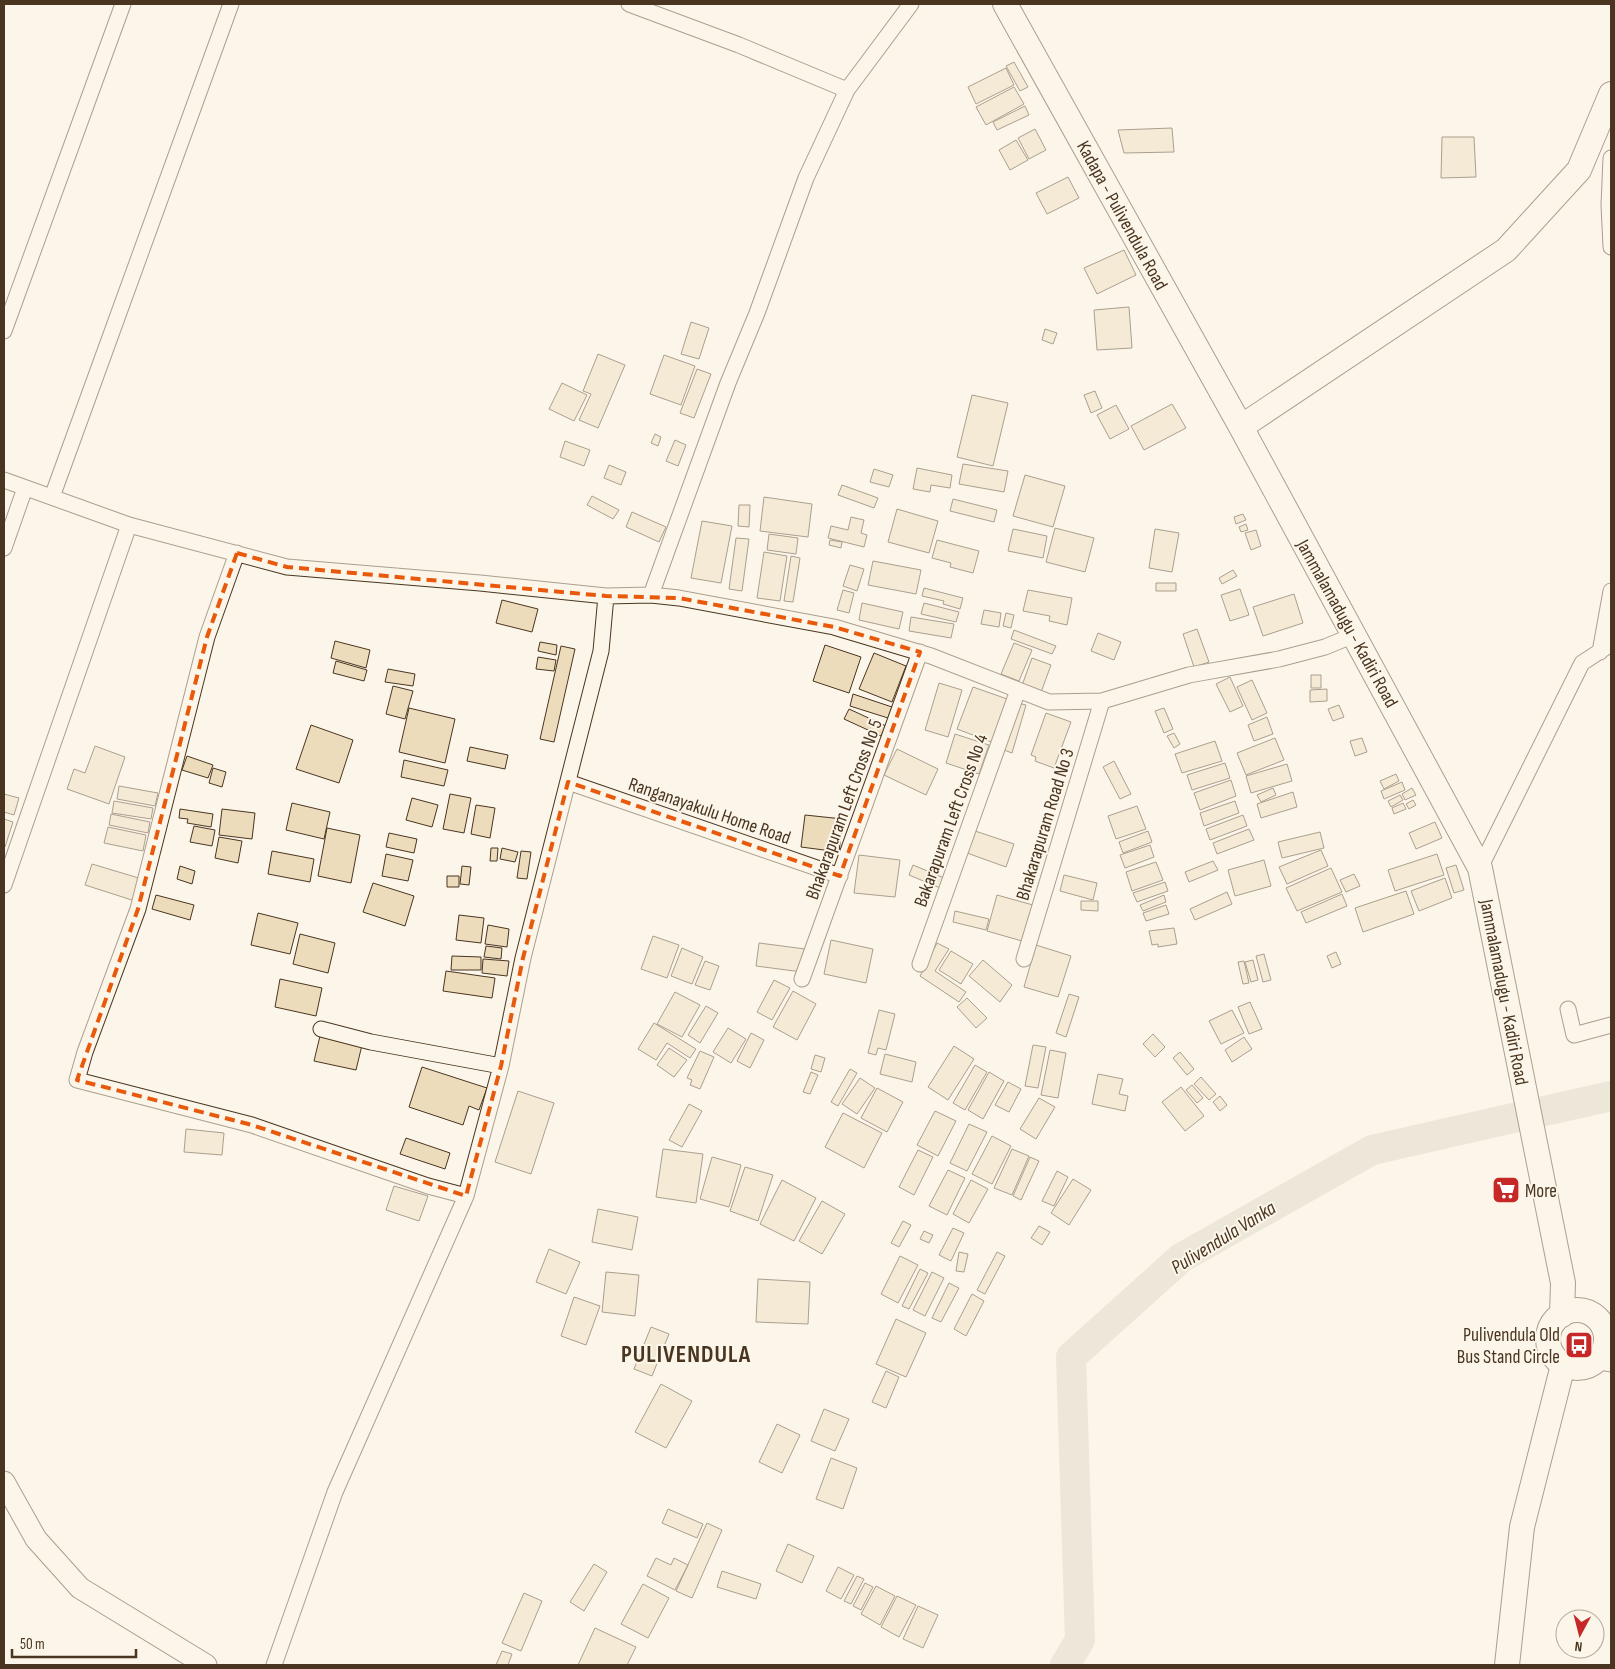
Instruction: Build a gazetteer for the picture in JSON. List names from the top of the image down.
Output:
{
  "streets": {
    "main road": ["Kadapa - Pulivendula Road", "Jammalamadugu - Kadiri Road"],
    "street": [
      "Bhakarapuram Left Cross No 5",
      "Ranganayakulu Home Road",
      "Bakarapuram Left Cross No 4",
      "Bhakarapuram Road No 3"
    ]
  },
  "crossings": [
    ["Kadapa - Pulivendula Road", "Jammalamadugu - Kadiri Road"],
    ["Bhakarapuram Left Cross No 5", "Ranganayakulu Home Road"]
  ],
  "districts": ["PULIVENDULA"],
  "water": ["Pulivendula Vanka"],
  "places": {
    "supermarket": ["More"],
    "bus stop": ["Pulivendula Old Bus Stand Circle"]
  },
  "scale_bar": "50 m",
  "north": "bottom"
}
